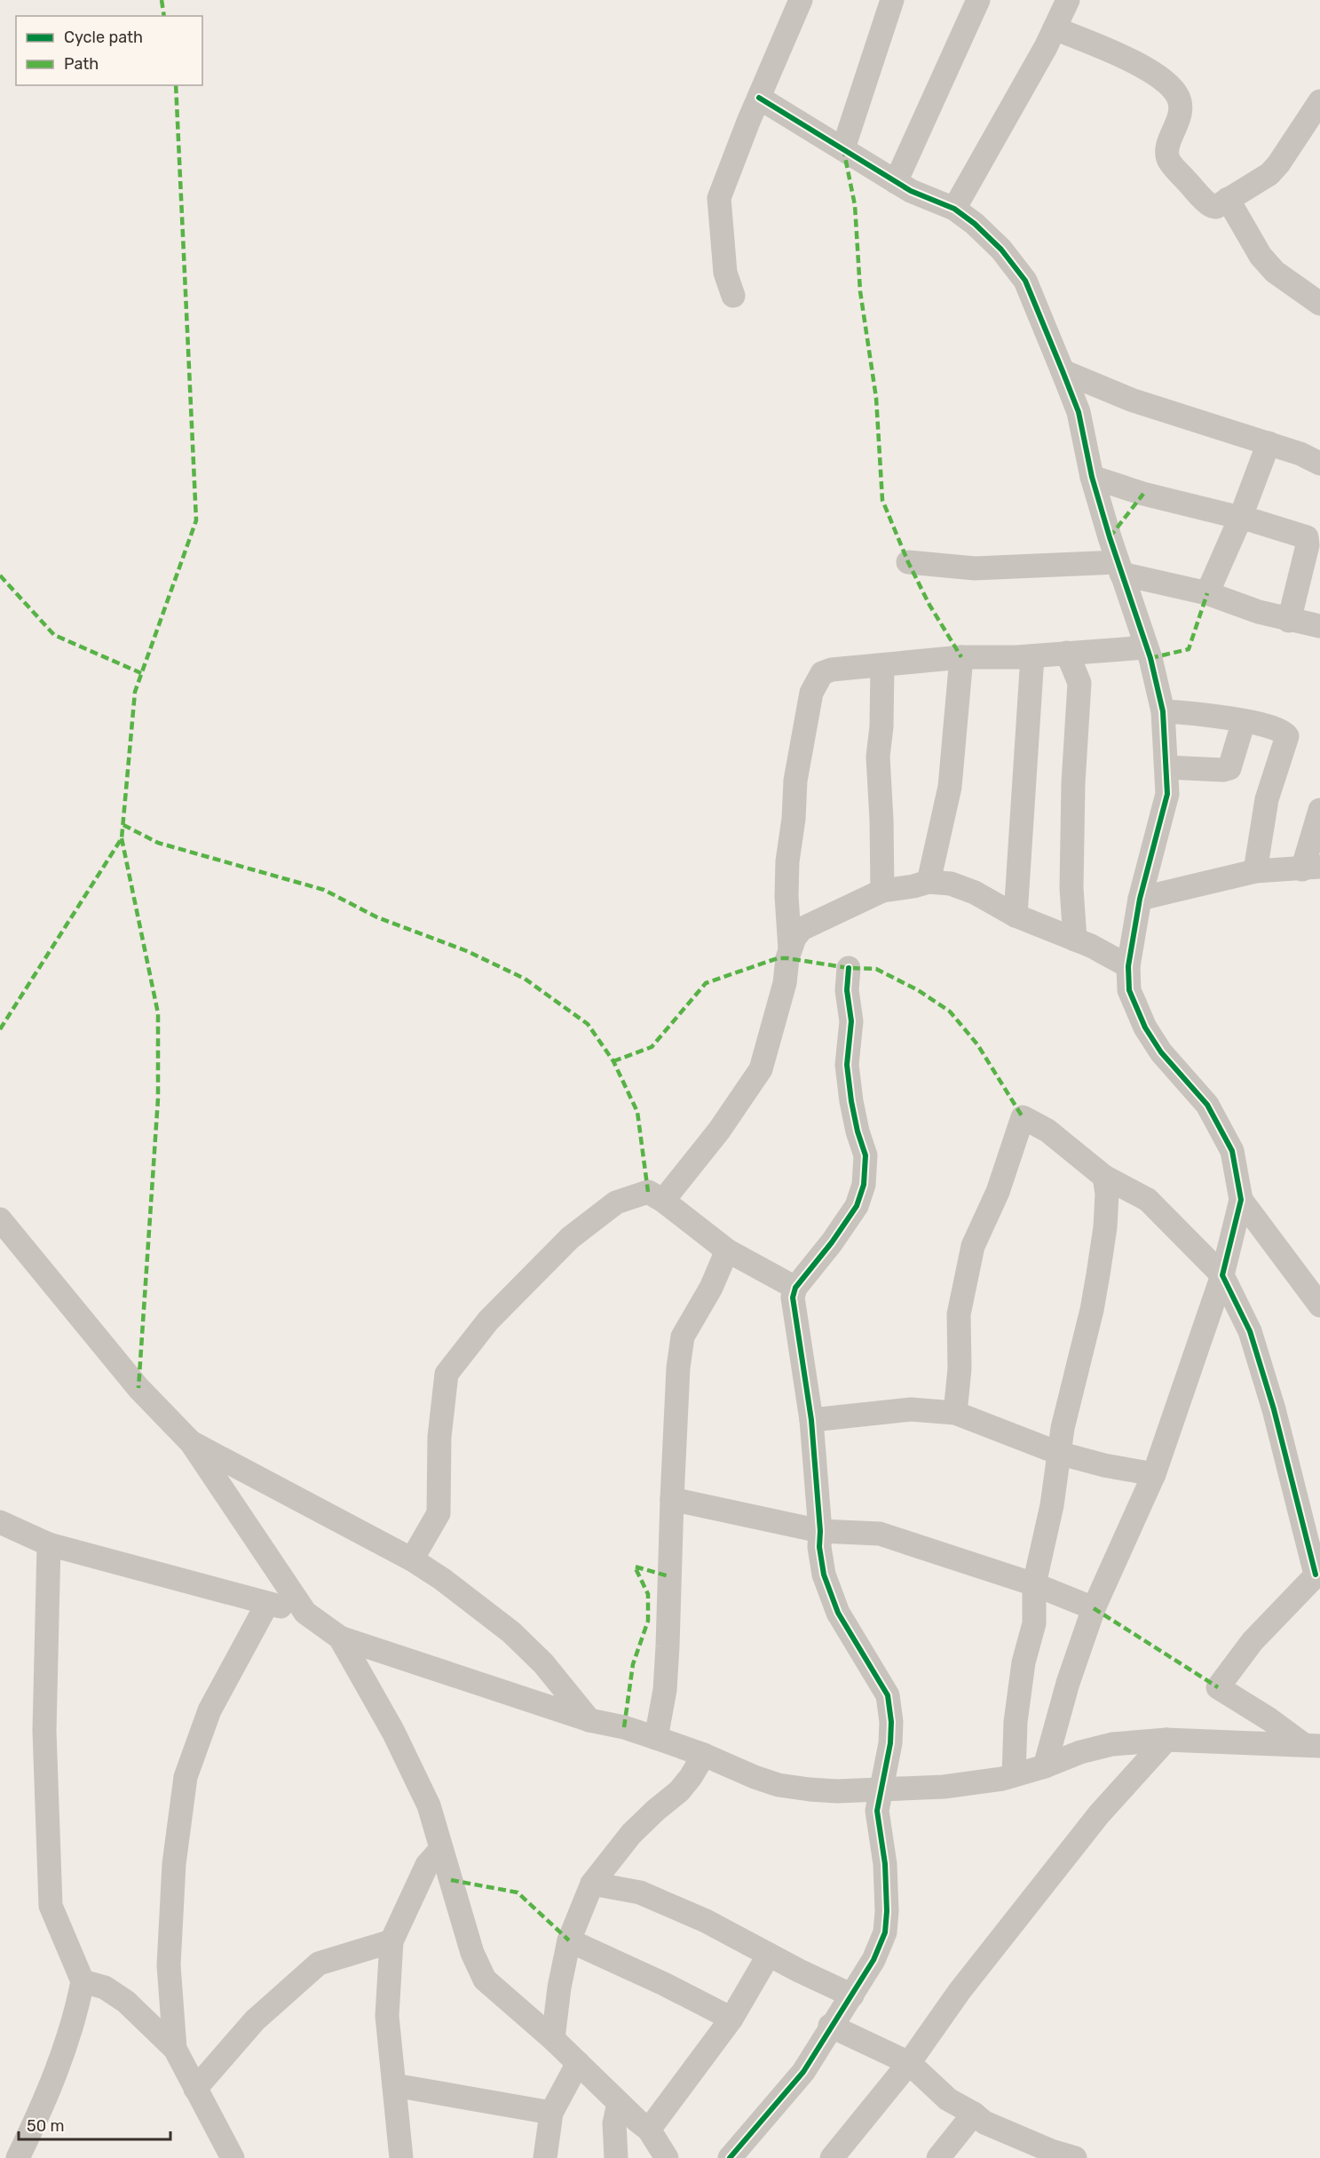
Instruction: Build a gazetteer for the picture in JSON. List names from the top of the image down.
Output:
{
  "legend": ["Cycle path", "Path"],
  "scale_bar": "50 m"
}
